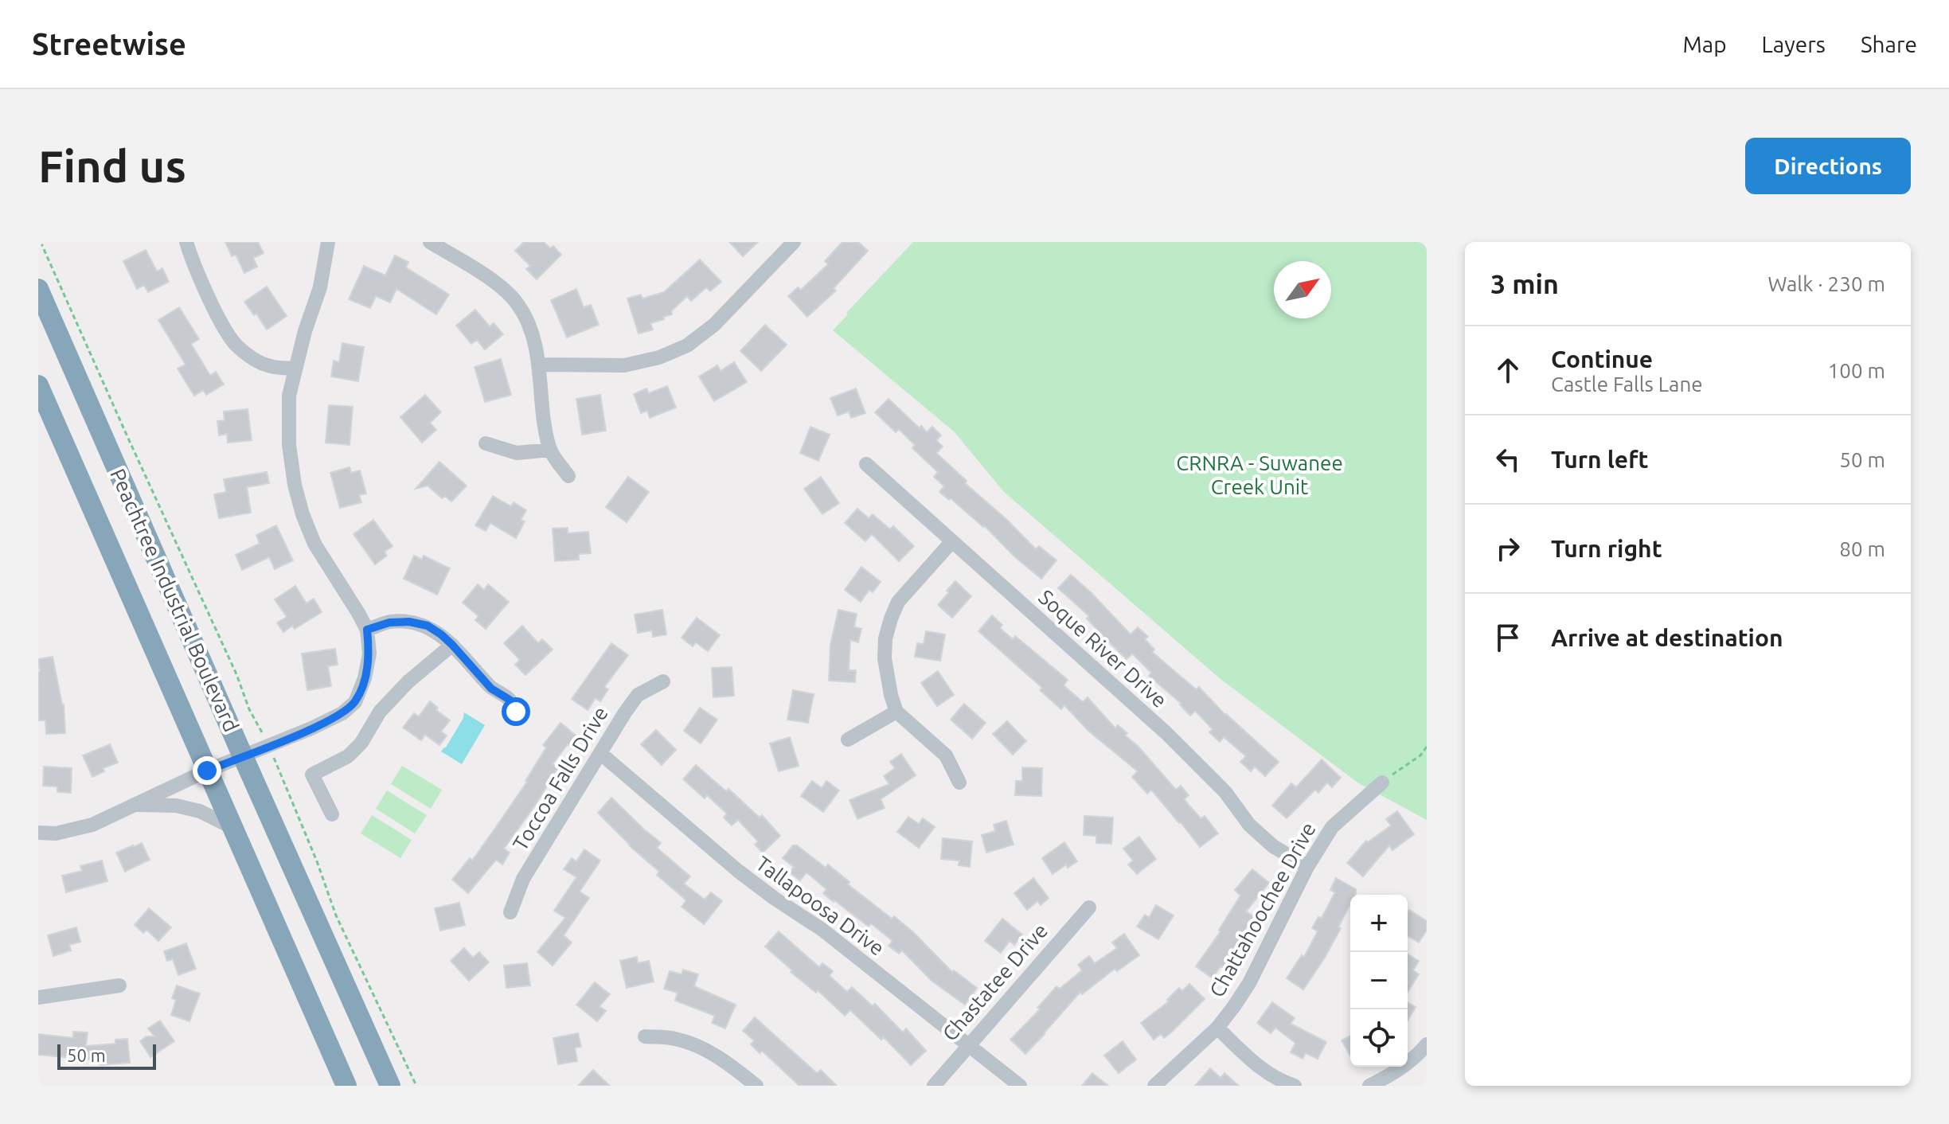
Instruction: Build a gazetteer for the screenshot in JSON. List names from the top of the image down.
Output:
{
  "streets": {
    "highway": ["Peachtree Industrial Boulevard"],
    "street": [
      "Soque River Drive",
      "Toccoa Falls Drive",
      "Tallapoosa Drive",
      "Chattahoochee Drive",
      "Chastatee Drive"
    ]
  },
  "crossings": [
    ["Soque River Drive", "Chattahoochee Drive"],
    ["Toccoa Falls Drive", "Tallapoosa Drive"],
    ["Tallapoosa Drive", "Chastatee Drive"]
  ],
  "parks": ["CRNRA - Suwanee Creek Unit"],
  "scale_bar": "50 m",
  "north": "top right",
  "page": {
    "header": "Streetwise",
    "nav": ["Map", "Layers", "Share"],
    "buttons": "Directions",
    "title": "Find us",
    "heading": ["3 min", "Walk · 230 m"],
    "list": [
      ["Continue", "Castle Falls Lane", "100 m"],
      ["Turn left", "50 m"],
      ["Turn right", "80 m"],
      "Arrive at destination"
    ],
    "map_buttons": ["+", "−"],
    "scale": "50 m"
  }
}
